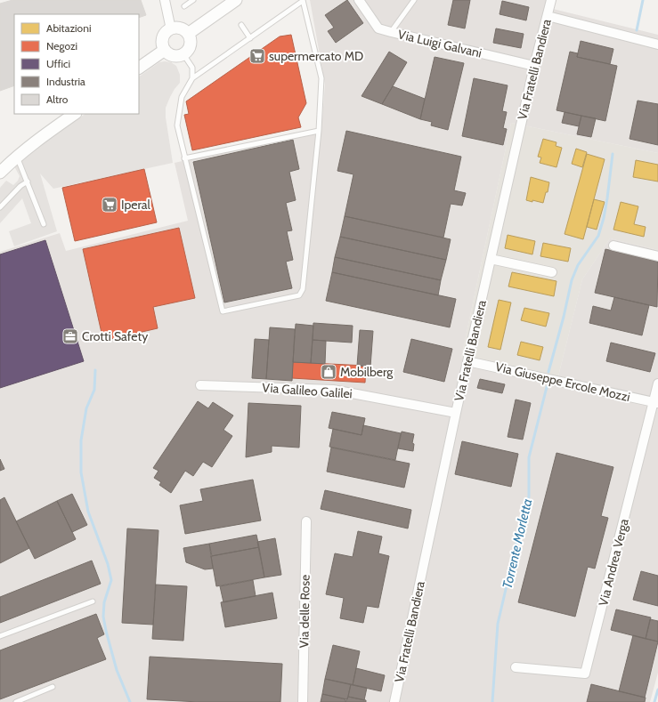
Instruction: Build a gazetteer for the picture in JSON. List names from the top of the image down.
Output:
{
  "streets": {
    "street": [
      "Via Luigi Galvani",
      "Via Fratelli Bandiera",
      "Via Giuseppe Ercole Mozzi",
      "Via Galileo Galilei",
      "Via Andrea Verga",
      "Via delle Rose"
    ]
  },
  "crossings": [
    ["Via Luigi Galvani", "Via Fratelli Bandiera"],
    ["Via Fratelli Bandiera", "Via Giuseppe Ercole Mozzi"],
    ["Via Fratelli Bandiera", "Via Galileo Galilei"],
    ["Via Giuseppe Ercole Mozzi", "Via Andrea Verga"]
  ],
  "water": ["Torrente Morletta"],
  "places": {
    "supermarket": ["supermercato MD", "Iperal"],
    "office": ["Crotti Safety"],
    "shop": ["Mobilberg"]
  },
  "legend": [
    "Abitazioni",
    "Negozi",
    "Uffici",
    "Industria",
    "Altro"
  ]
}
